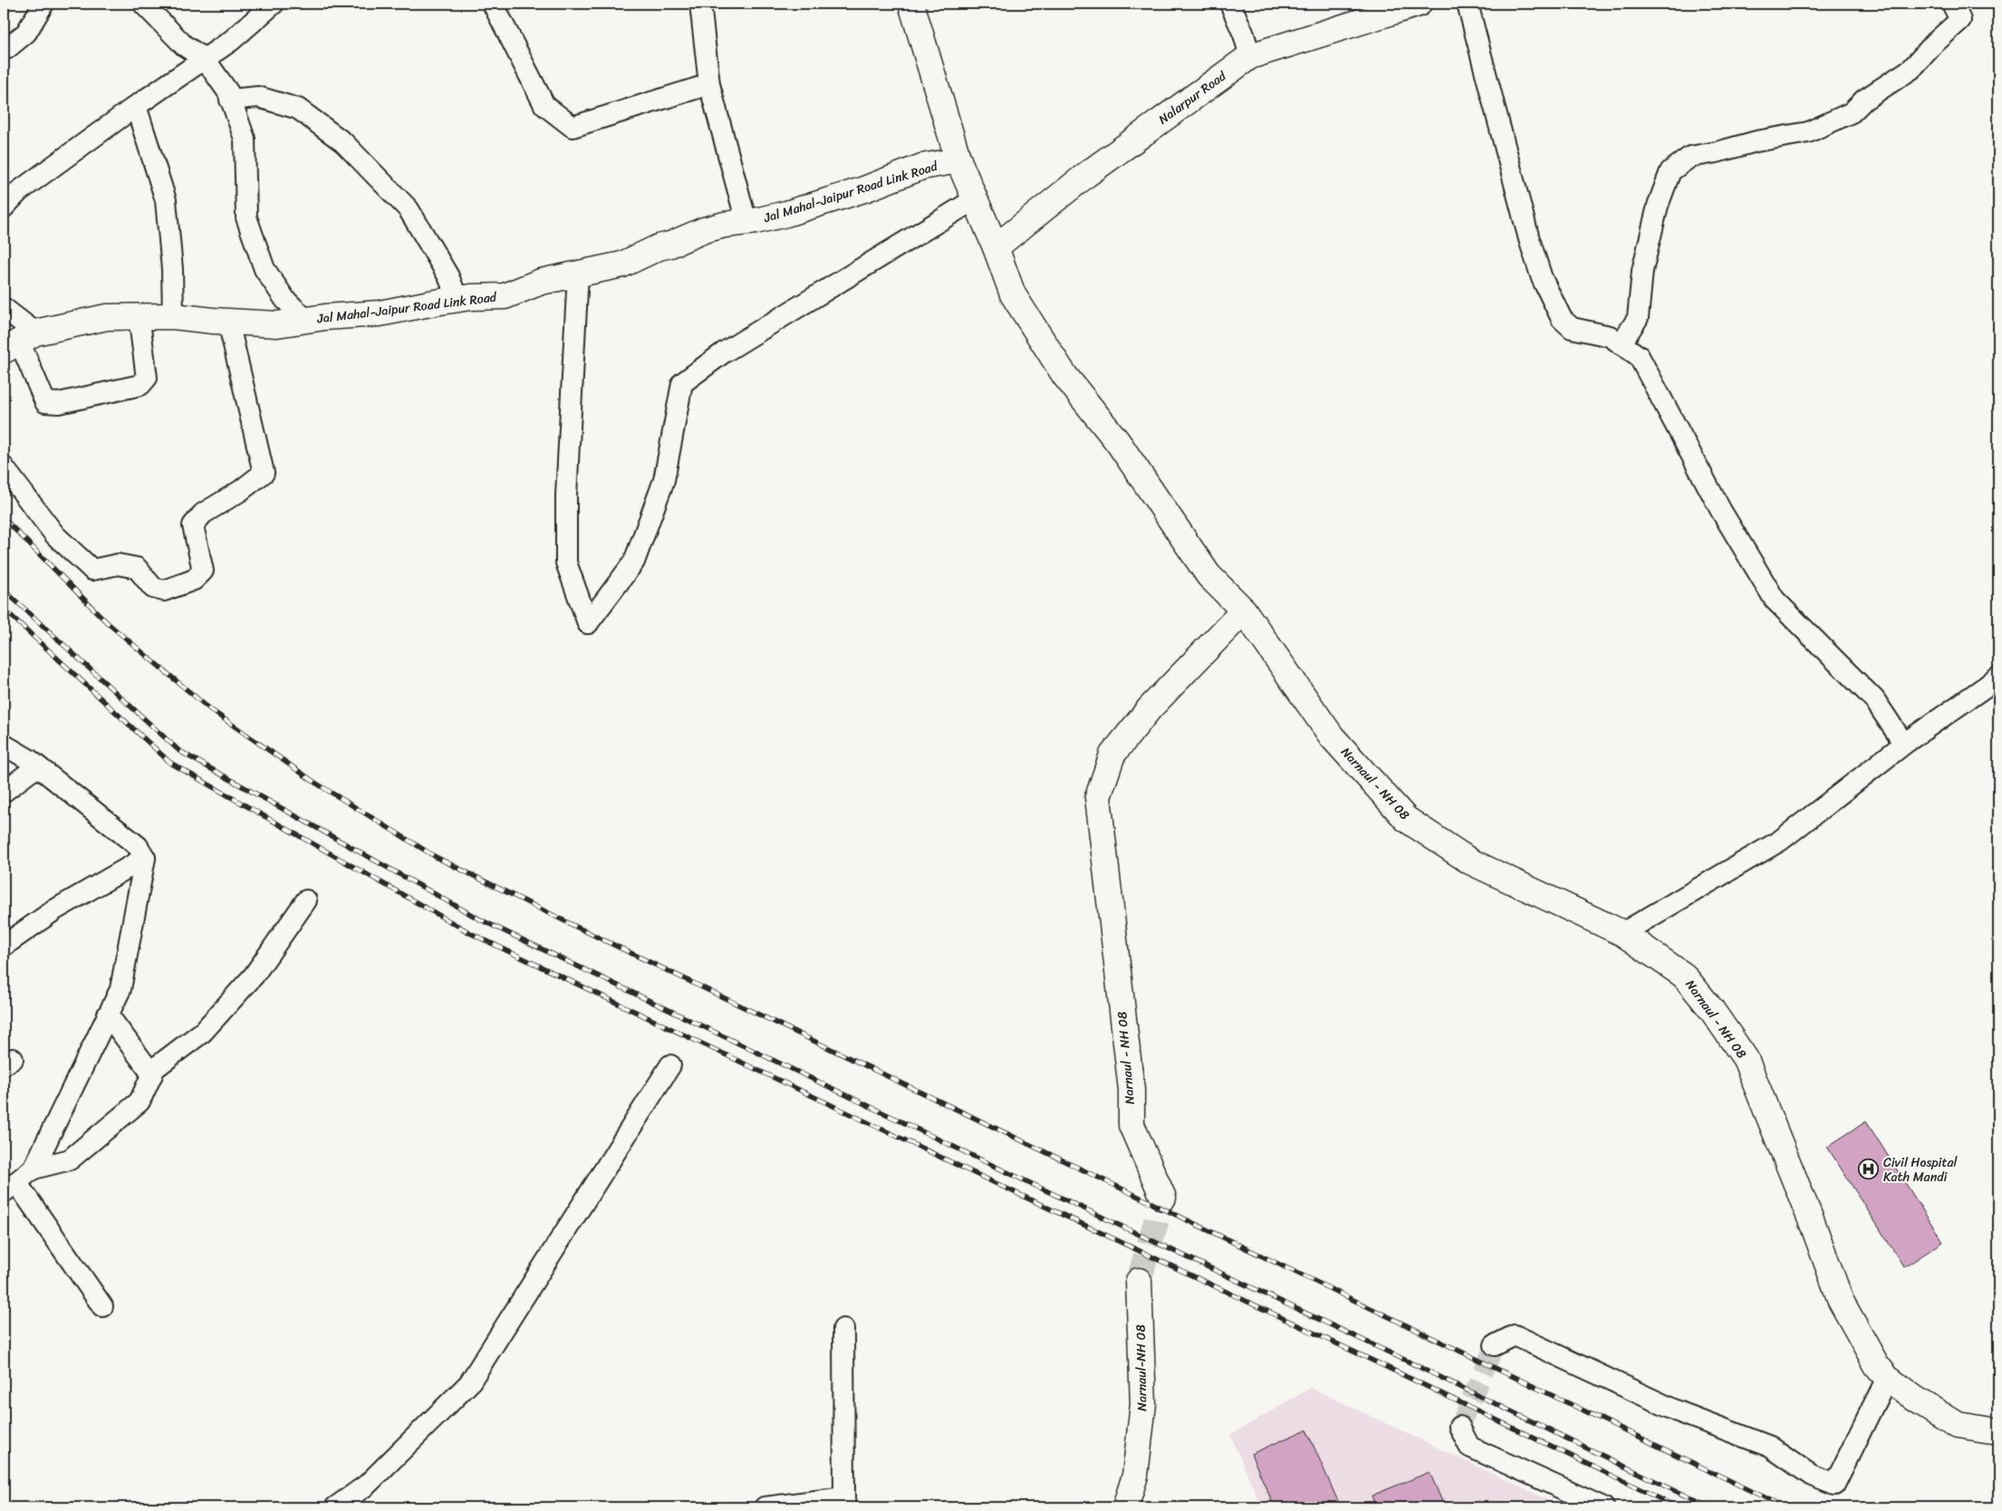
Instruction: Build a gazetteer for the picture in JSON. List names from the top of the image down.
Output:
{
  "streets": {
    "main road": [
      "Nalarpur Road",
      "Jal Mahal-Jaipur Road Link Road",
      "Narnaul - NH 08",
      "Narnaul-NH 08"
    ]
  },
  "places": {
    "hospital": ["Civil Hospital Kath Mandi"]
  }
}
